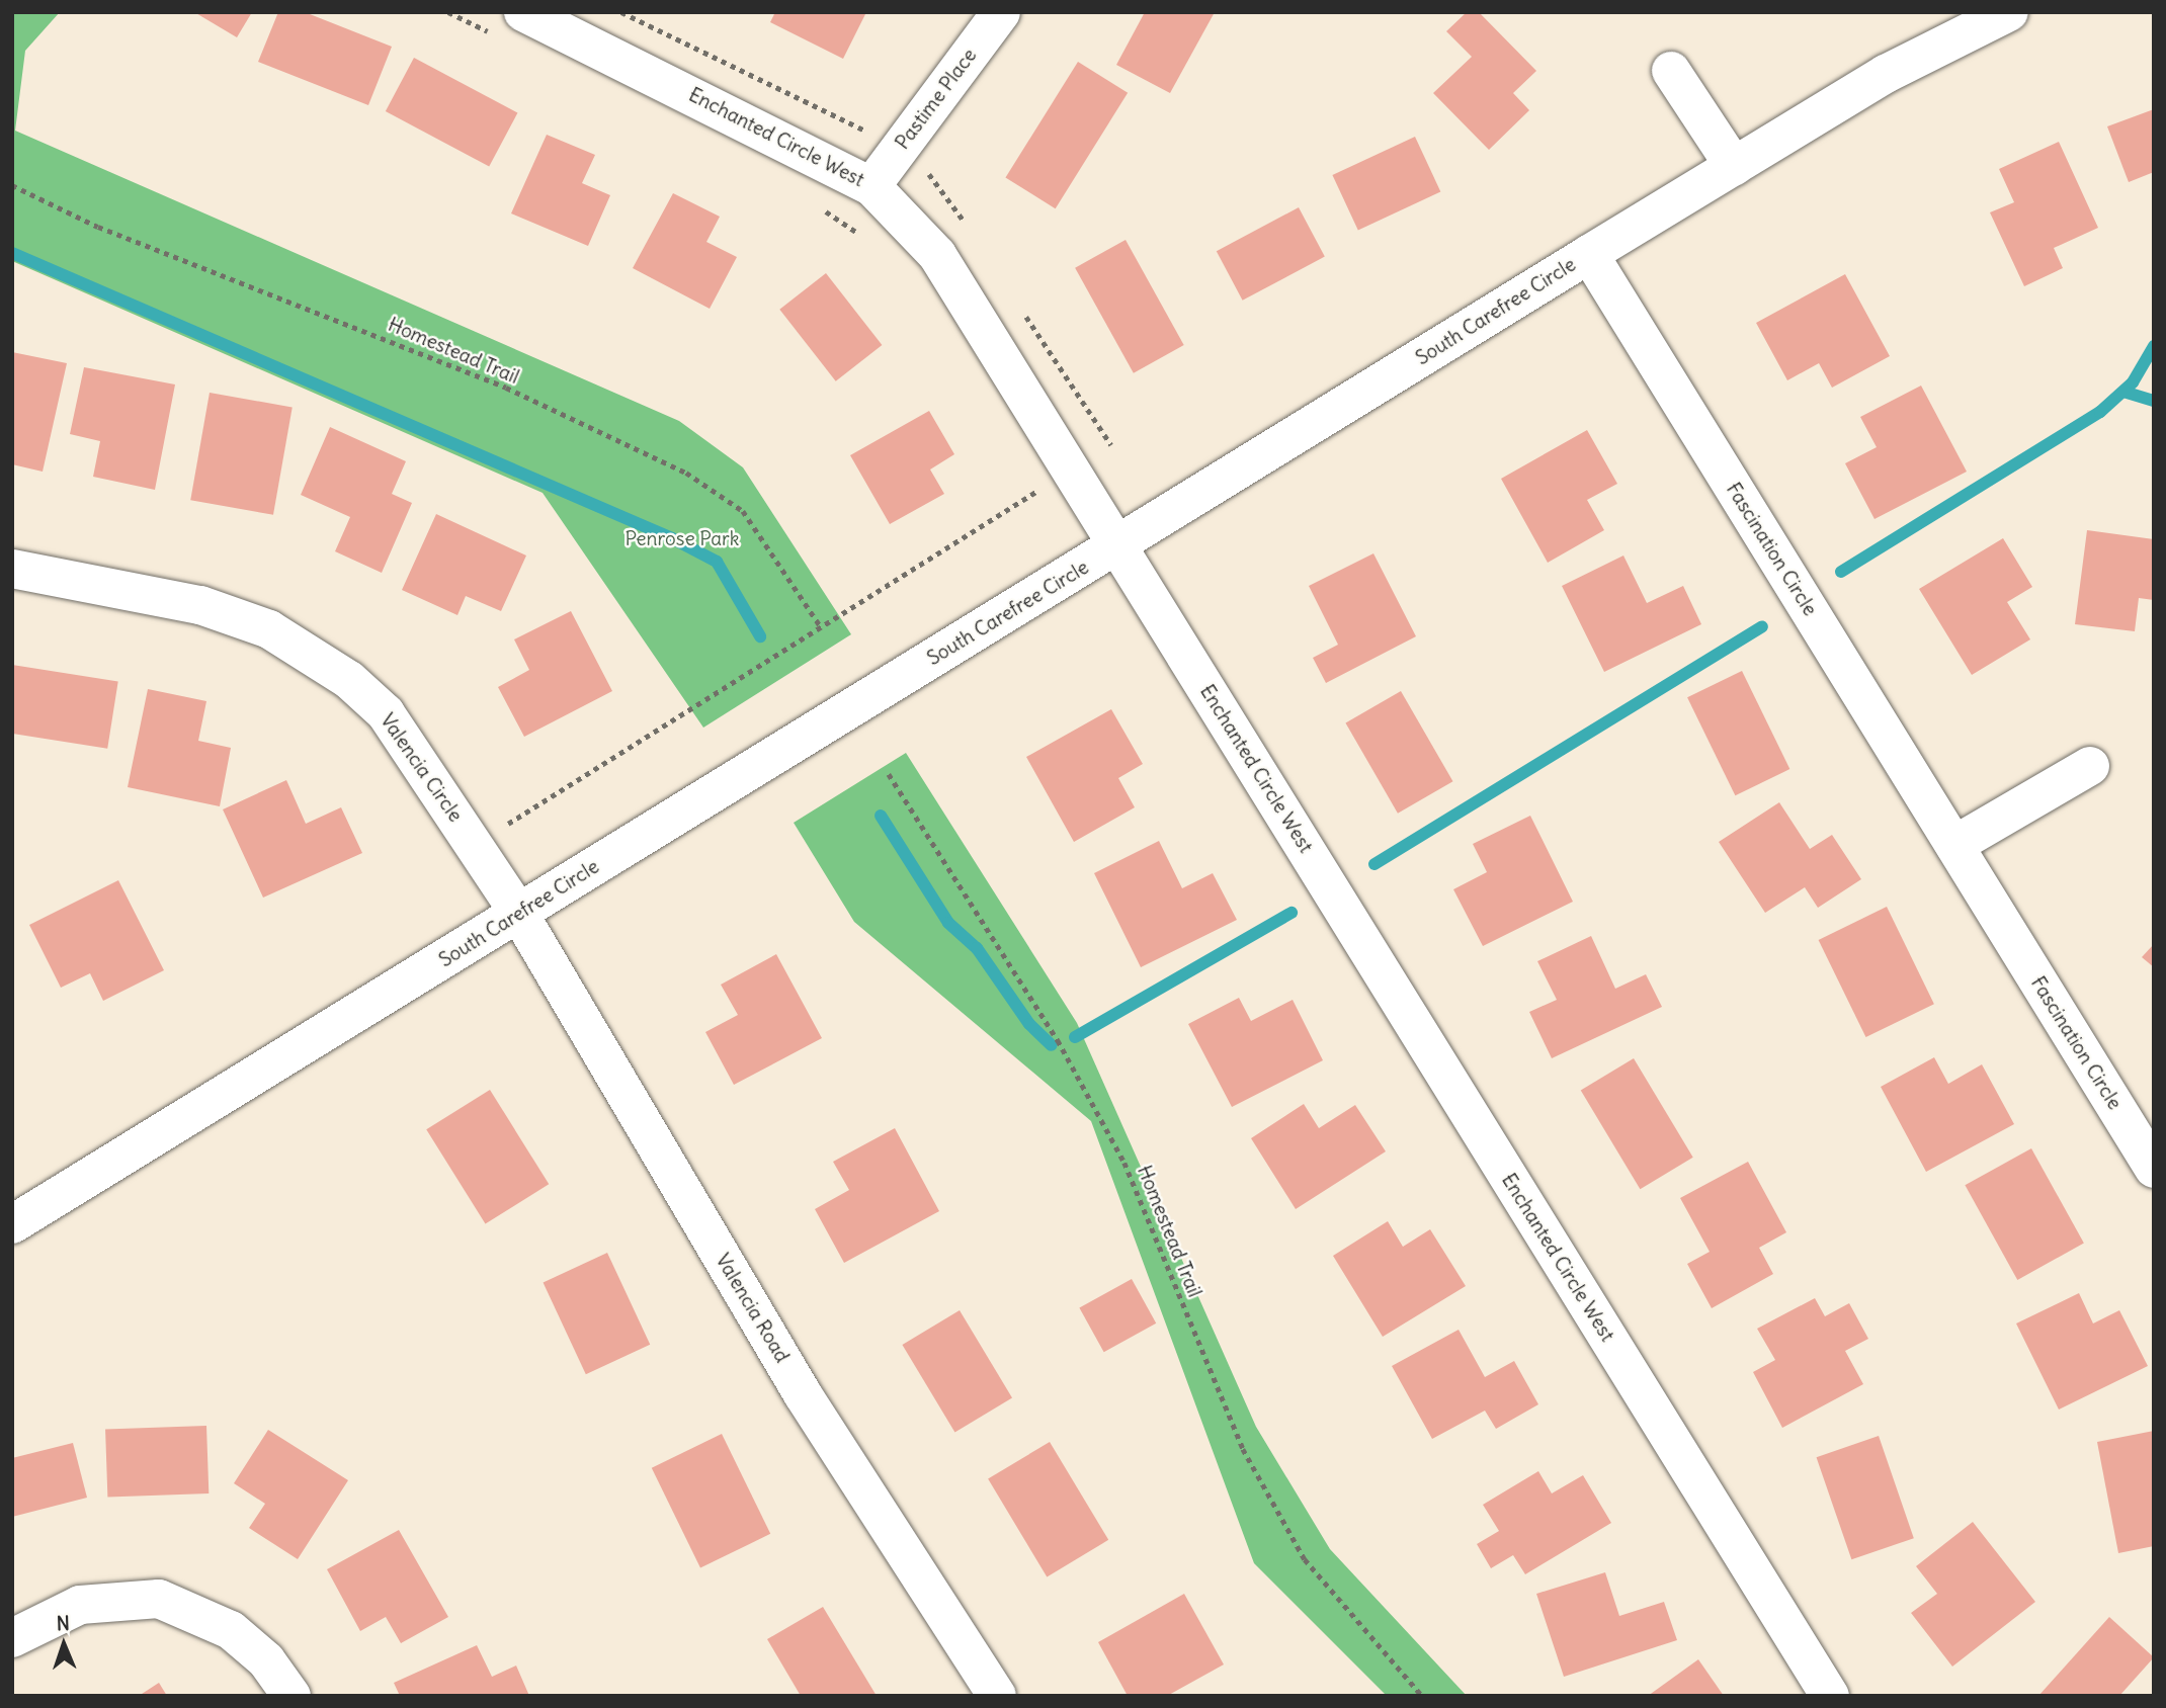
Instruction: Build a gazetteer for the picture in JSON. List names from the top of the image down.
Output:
{
  "streets": {
    "street": [
      "Pastime Place",
      "Enchanted Circle West",
      "South Carefree Circle",
      "Fascination Circle",
      "Valencia Circle",
      "Valencia Road"
    ],
    "path": ["Homestead Trail"]
  },
  "crossings": [
    ["Pastime Place", "Enchanted Circle West"],
    ["Enchanted Circle West", "South Carefree Circle"],
    ["South Carefree Circle", "Fascination Circle"],
    ["South Carefree Circle", "Valencia Circle"],
    ["South Carefree Circle", "Valencia Road"],
    ["Valencia Circle", "Valencia Road"]
  ],
  "parks": ["Penrose Park"],
  "north": "top"
}
